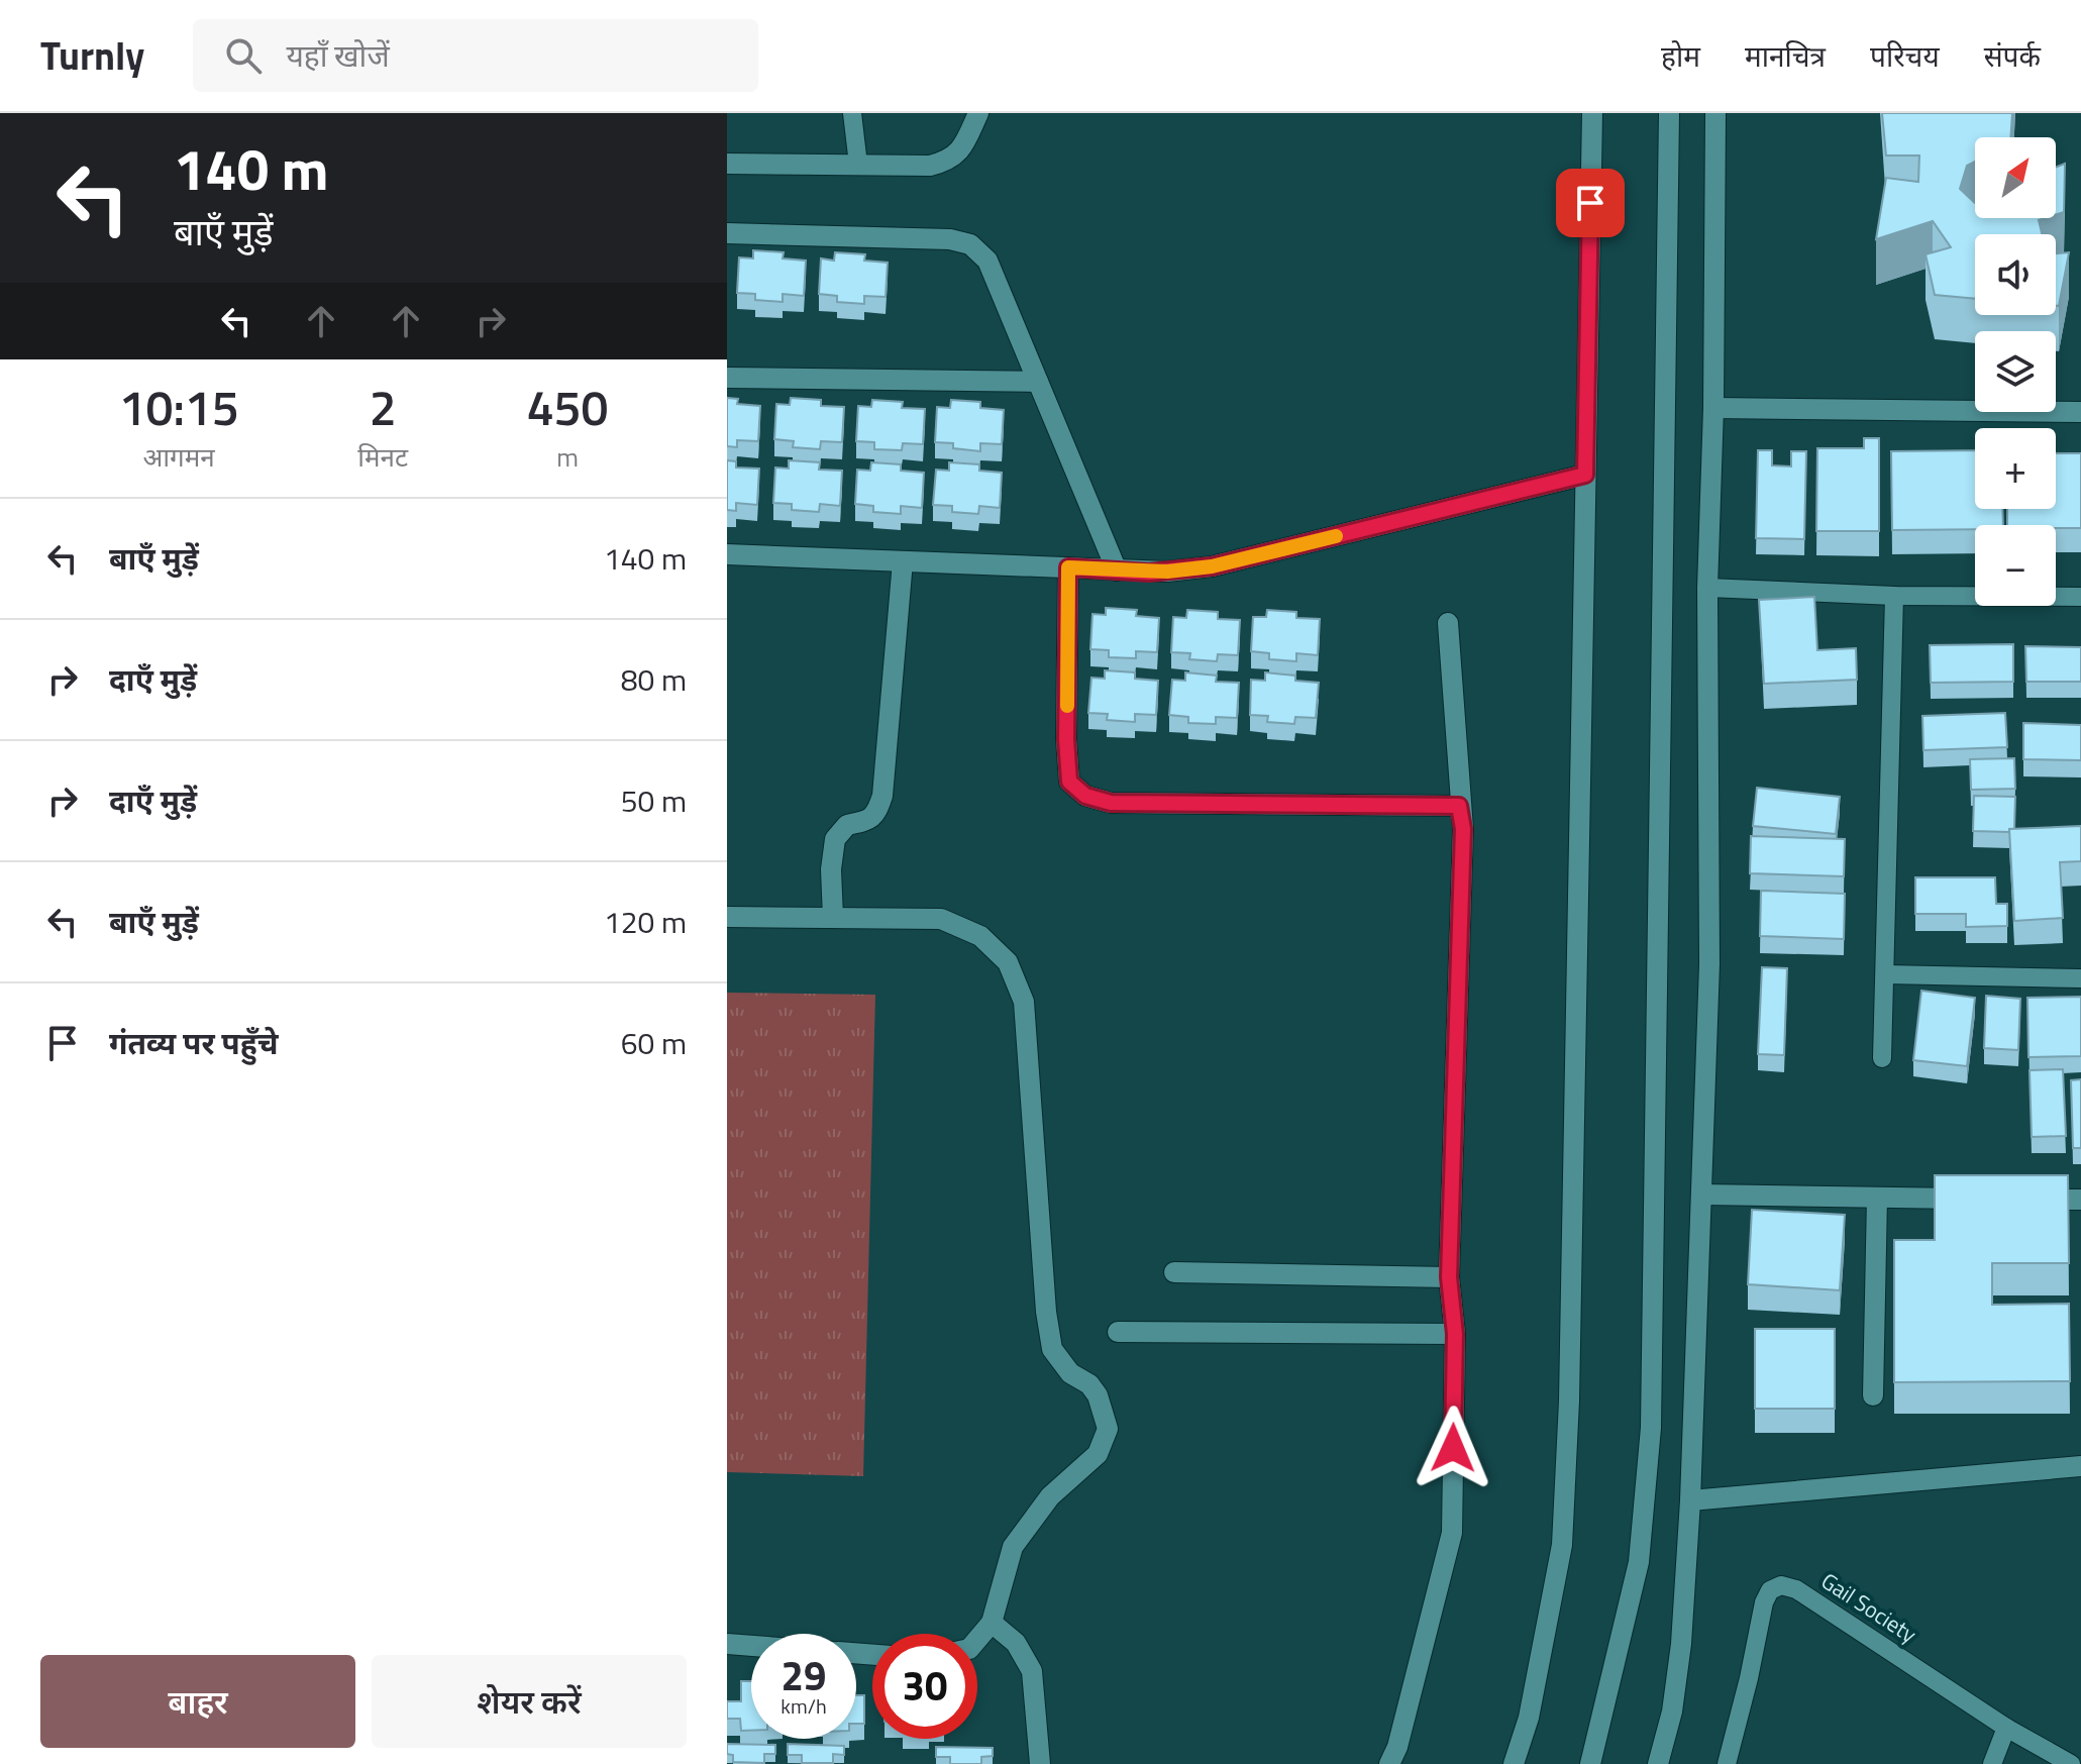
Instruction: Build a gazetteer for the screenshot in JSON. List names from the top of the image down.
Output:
{
  "streets": {
    "lane": ["Gail Society"]
  },
  "north": "top right",
  "page": {
    "header": "Turnly",
    "search": "यहाँ खोजें",
    "nav": [
      "होम",
      "मानचित्र",
      "परिचय",
      "संपर्क"
    ],
    "turn": ["140 m", "बाएँ मुड़ें"],
    "map_buttons": ["+", "−"],
    "eta": [
      "10:15",
      "आगमन",
      "2",
      "मिनट",
      "450",
      "m"
    ],
    "list": [
      {
        "name": "बाएँ मुड़ें",
        "value": "140 m"
      },
      {
        "name": "दाएँ मुड़ें",
        "value": "80 m"
      },
      {
        "name": "दाएँ मुड़ें",
        "value": "50 m"
      },
      {
        "name": "बाएँ मुड़ें",
        "value": "120 m"
      },
      {
        "name": "गंतव्य पर पहुँचे",
        "value": "60 m"
      }
    ],
    "speed": "29 km/h",
    "limit": "30",
    "buttons": ["बाहर", "शेयर करें"]
  }
}
